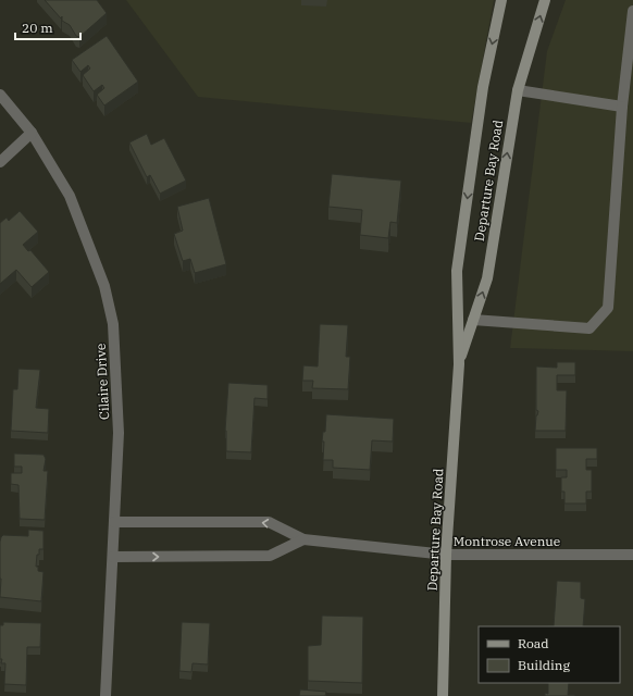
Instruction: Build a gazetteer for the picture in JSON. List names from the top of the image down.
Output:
{
  "streets": {
    "main road": ["Departure Bay Road"],
    "street": ["Cilaire Drive", "Montrose Avenue"]
  },
  "crossings": [
    ["Departure Bay Road", "Montrose Avenue"],
    ["Cilaire Drive", "Montrose Avenue"]
  ],
  "legend": ["Road", "Building"],
  "scale_bar": "20 m"
}
